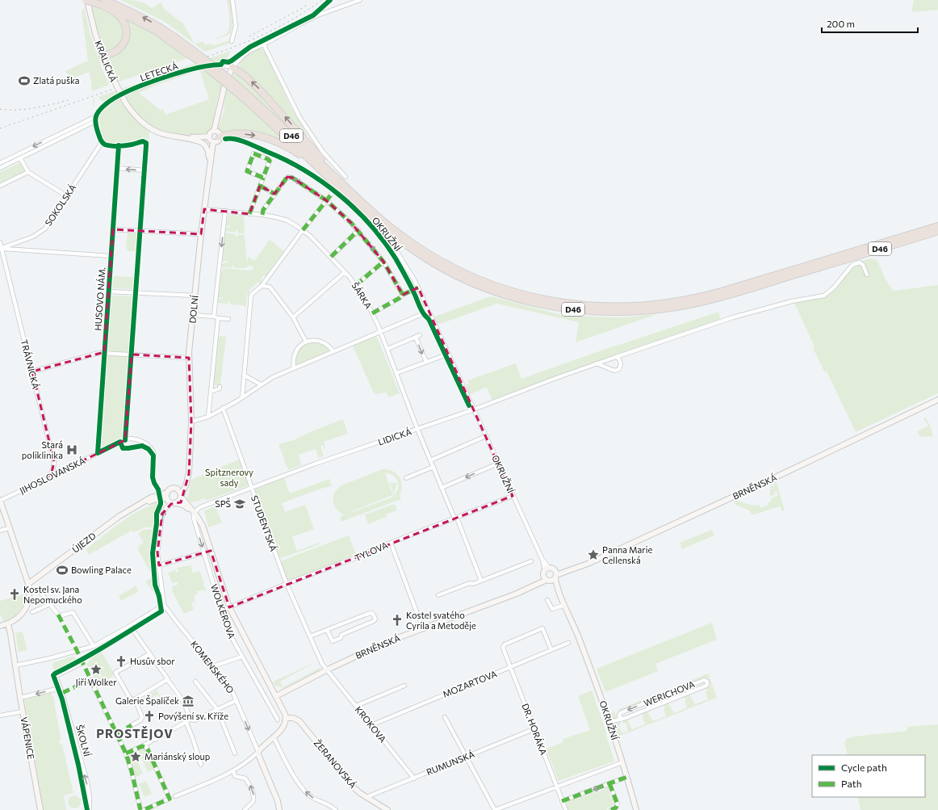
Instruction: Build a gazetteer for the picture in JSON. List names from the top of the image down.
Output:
{
  "streets": {
    "highway": ["D46"],
    "main road": [
      "KRALICKÁ",
      "OKRUŽNÍ",
      "DOLNÍ",
      "BRNĚNSKÁ",
      "ÚJEZD",
      "WOLKEROVA",
      "VÁPENICE",
      "ŽERANOVSKÁ"
    ],
    "street": [
      "LETECKÁ",
      "SOKOLSKÁ",
      "ŠÁRKA",
      "HUSOVO NÁM.",
      "TRÁVNICKÁ",
      "LIDICKÁ",
      "JIHOSLOVANSKÁ",
      "STUDENTSKÁ",
      "TYLOVA",
      "KOMENSKÉHO",
      "MOZARTOVA",
      "WERICHOVA",
      "KROKOVA",
      "DR. HORÁKA",
      "ŠKOLNÍ",
      "RUMUNSKÁ"
    ]
  },
  "crossings": [
    ["KRALICKÁ", "D46"],
    ["KRALICKÁ", "DOLNÍ"],
    ["SOKOLSKÁ", "TRÁVNICKÁ"],
    ["OKRUŽNÍ", "LIDICKÁ"],
    ["OKRUŽNÍ", "BRNĚNSKÁ"],
    ["OKRUŽNÍ", "TYLOVA"],
    ["OKRUŽNÍ", "WERICHOVA"],
    ["ŠÁRKA", "DOLNÍ"],
    ["ŠÁRKA", "LIDICKÁ"],
    ["ŠÁRKA", "TYLOVA"],
    ["HUSOVO NÁM.", "JIHOSLOVANSKÁ"],
    ["DOLNÍ", "WOLKEROVA"],
    ["TRÁVNICKÁ", "JIHOSLOVANSKÁ"],
    ["LIDICKÁ", "STUDENTSKÁ"],
    ["LIDICKÁ", "WOLKEROVA"],
    ["BRNĚNSKÁ", "WOLKEROVA"],
    ["BRNĚNSKÁ", "KROKOVA"],
    ["STUDENTSKÁ", "TYLOVA"],
    ["STUDENTSKÁ", "KROKOVA"],
    ["TYLOVA", "WOLKEROVA"],
    ["WOLKEROVA", "ŽERANOVSKÁ"],
    ["MOZARTOVA", "KROKOVA"],
    ["MOZARTOVA", "DR. HORÁKA"],
    ["KROKOVA", "RUMUNSKÁ"],
    ["DR. HORÁKA", "RUMUNSKÁ"],
    ["RUMUNSKÁ", "ŽERANOVSKÁ"]
  ],
  "one_way": ["ŠKOLNÍ"],
  "districts": ["PROSTĚJOV"],
  "parks": ["Spitznerovy sady"],
  "places": {
    "sports": ["Zlatá puška", "Bowling Palace"],
    "hospital": ["Stará poliklinika"],
    "school or university": ["SPŠ"],
    "place": ["Panna Marie Cellenská", "Jiří Wolker", "Mariánský sloup"],
    "church": [
      "Kostel sv. Jana Nepomuckého",
      "Kostel svatého Cyrila a Metoděje",
      "Husův sbor",
      "Povýšení sv. Kříže"
    ],
    "museum": ["Galerie Špalíček"]
  },
  "legend": ["Cycle path", "Path"],
  "scale_bar": "200 m"
}
